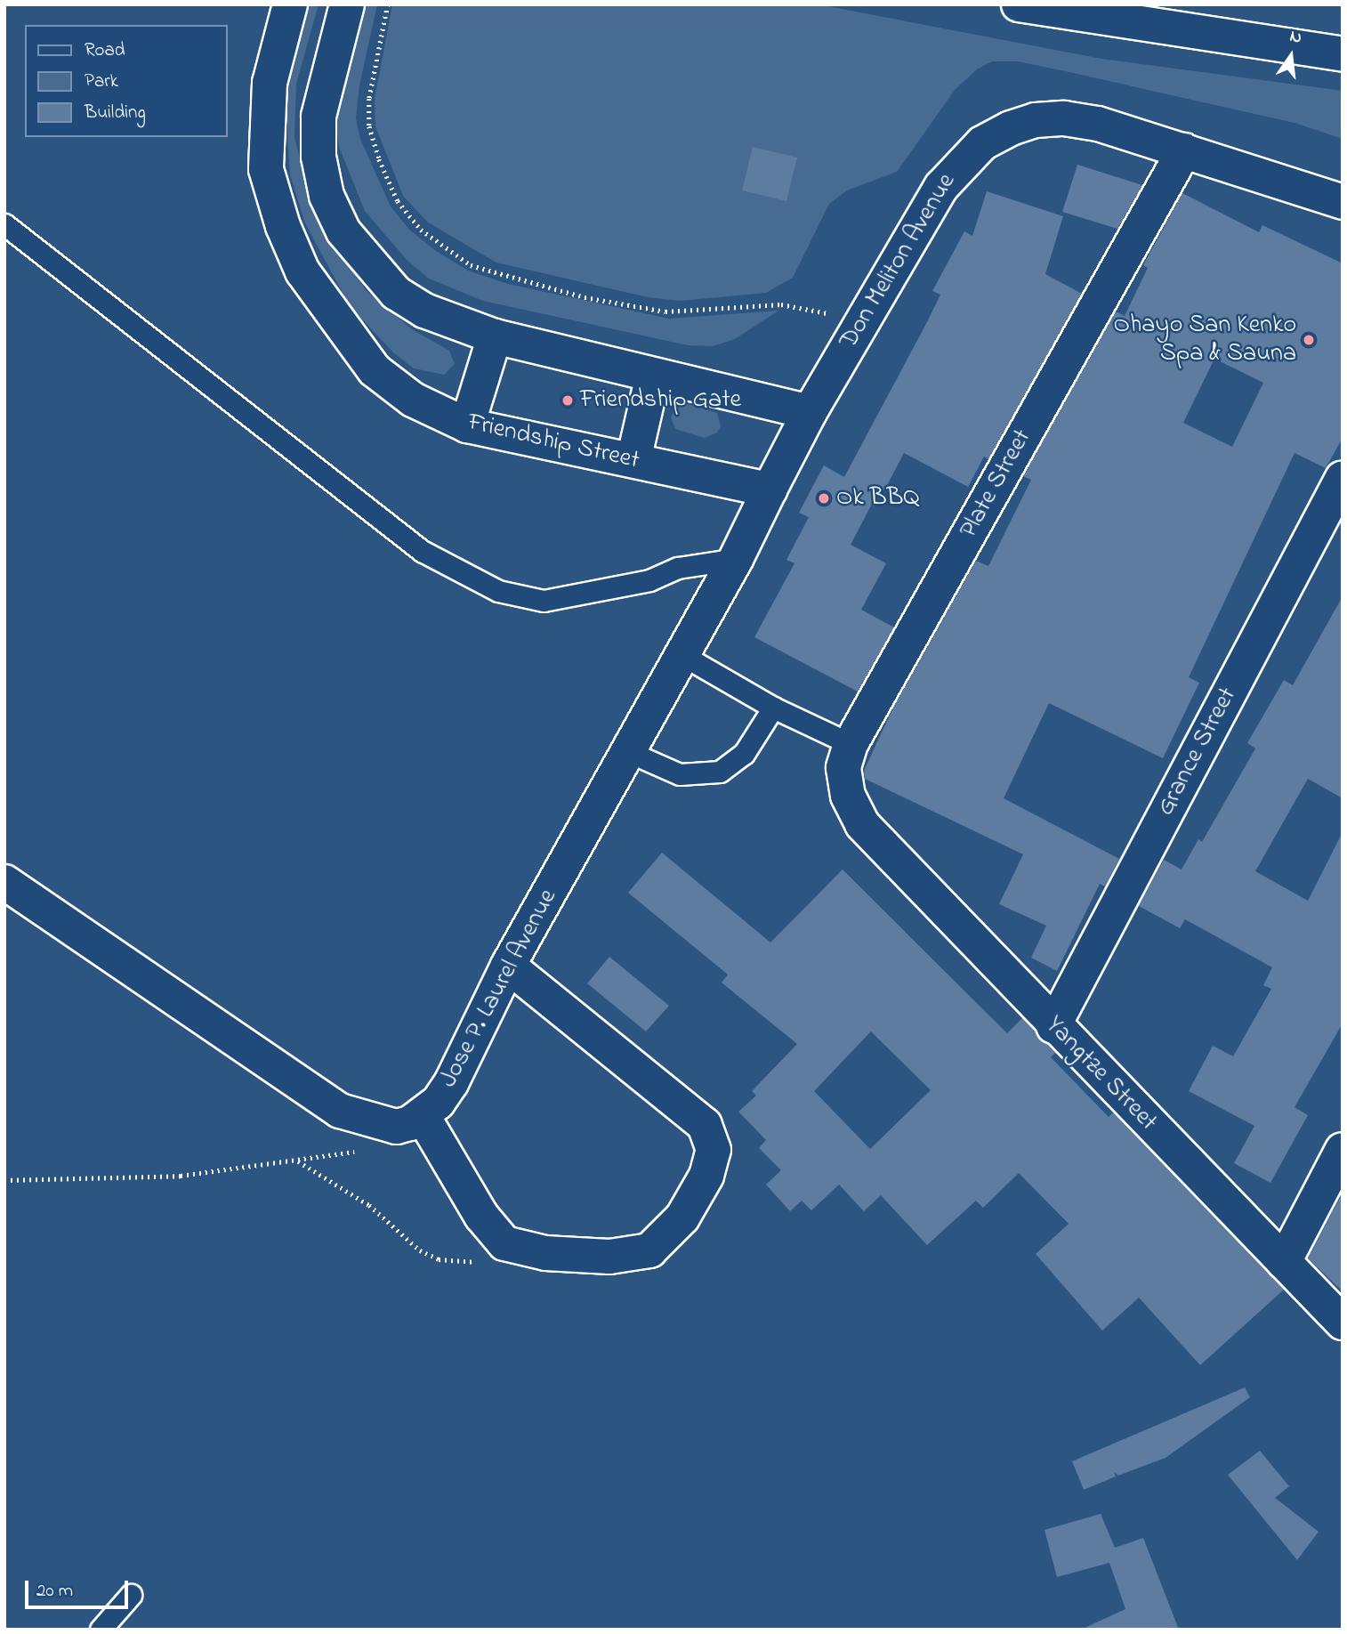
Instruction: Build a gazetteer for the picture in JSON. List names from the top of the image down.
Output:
{
  "streets": {
    "main road": [
      "Don Meliton Avenue",
      "Friendship Street",
      "Plate Street",
      "Grance Street",
      "Jose P. Laurel Avenue",
      "Yangtze Street"
    ]
  },
  "crossings": [
    ["Don Meliton Avenue", "Friendship Street"],
    ["Don Meliton Avenue", "Plate Street"],
    ["Don Meliton Avenue", "Jose P. Laurel Avenue"],
    ["Friendship Street", "Jose P. Laurel Avenue"],
    ["Plate Street", "Yangtze Street"],
    ["Grance Street", "Yangtze Street"]
  ],
  "places": ["Ohayo San Kenko Spa & Sauna", "Friendship Gate", "Ok BBQ"],
  "legend": ["Road", "Park", "Building"],
  "scale_bar": "20 m",
  "north": "top"
}
